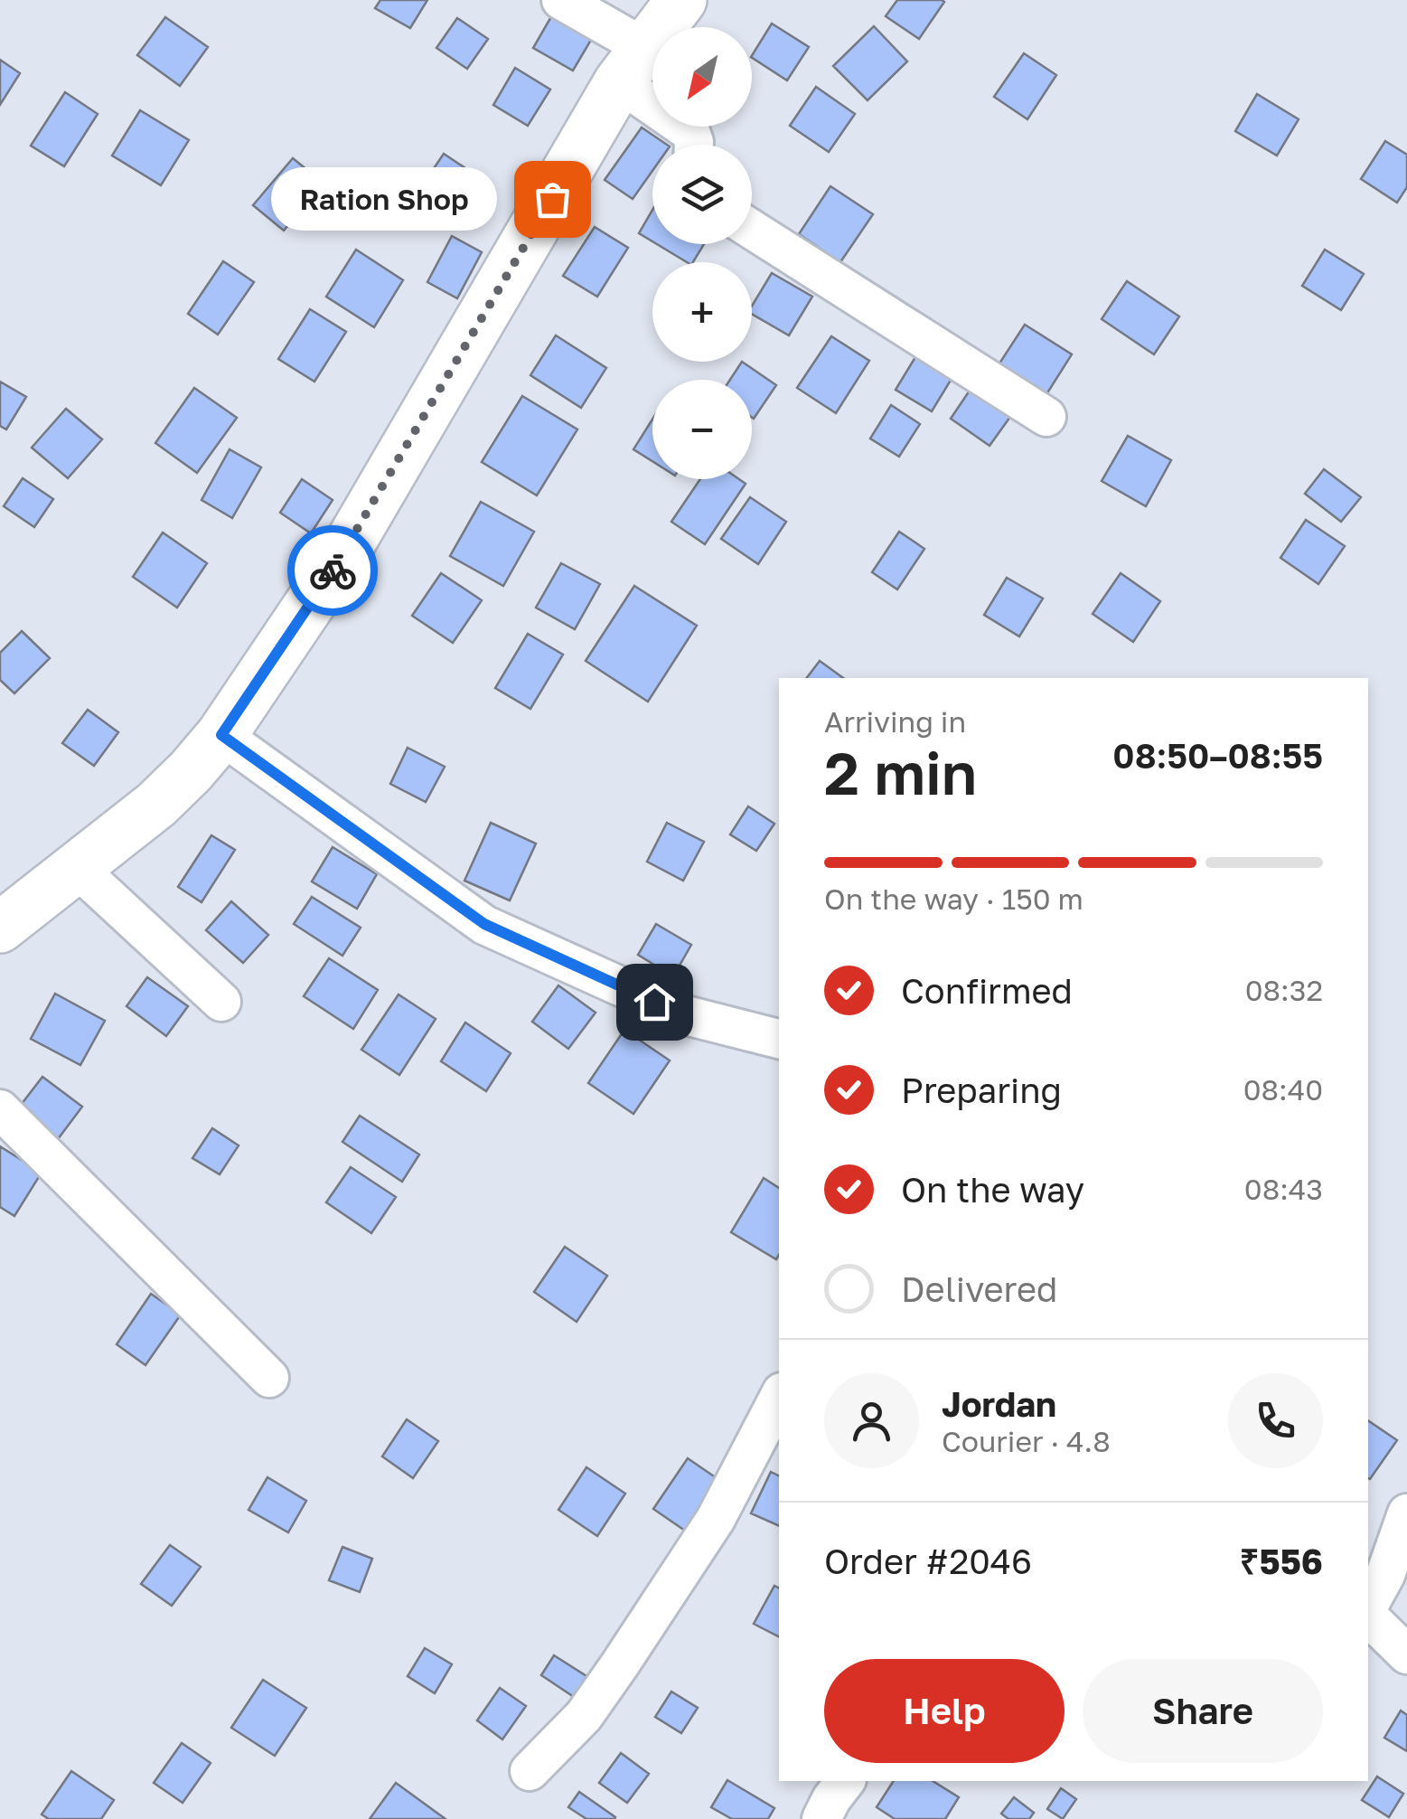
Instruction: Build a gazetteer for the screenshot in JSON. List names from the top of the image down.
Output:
{
  "places": ["Ration Shop"],
  "north": "bottom left",
  "page": {
    "map_buttons": ["+", "−"],
    "bubble": "Ration Shop",
    "heading": ["2 min", "Arriving in", "08:50–08:55"],
    "panel": [
      "Jordan",
      "Courier · 4.8",
      "Order #2046",
      "₹556"
    ],
    "bar": "On the way · 150 m",
    "list": [
      ["Confirmed", "08:32"],
      ["Preparing", "08:40"],
      ["On the way", "08:43"],
      "Delivered"
    ],
    "buttons": ["Help", "Share"]
  }
}
